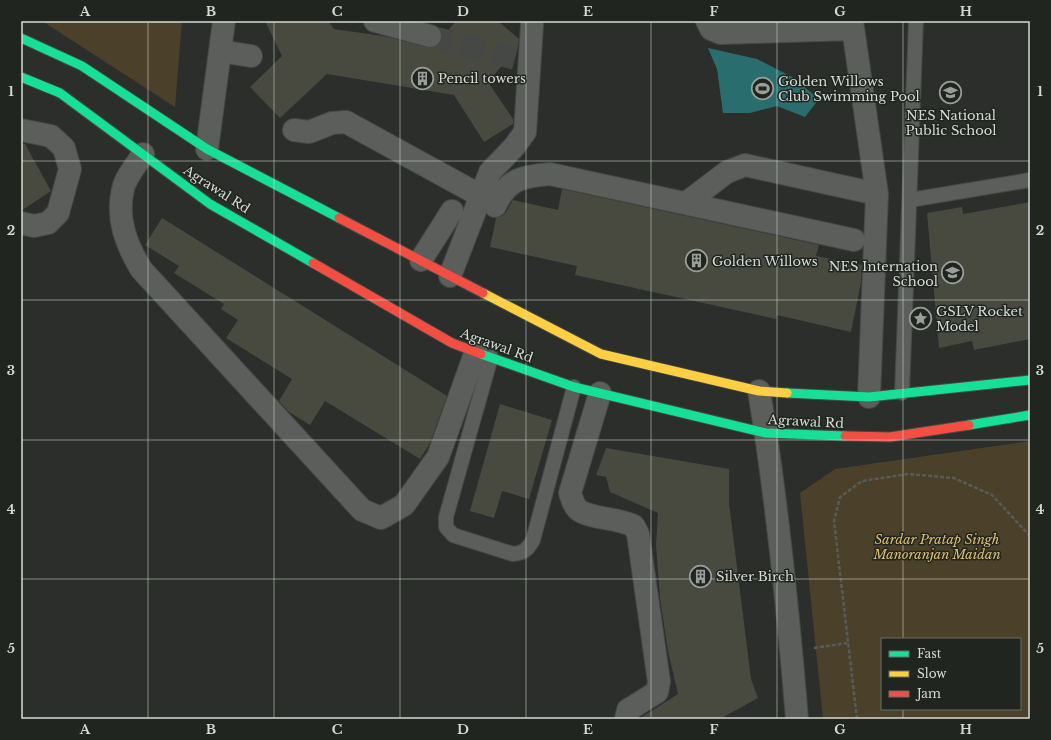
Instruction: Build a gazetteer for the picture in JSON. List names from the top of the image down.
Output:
{
  "streets": {
    "street": ["Agrawal Rd"]
  },
  "parks": ["Sardar Pratap Singh Manoranjan Maidan"],
  "places": {
    "building": ["Pencil towers", "Golden Willows", "Silver Birch"],
    "sports": ["Golden Willows Club Swimming Pool"],
    "school or university": ["NES National Public School", "NES Internation School"],
    "place": ["GSLV Rocket Model"]
  },
  "legend": ["Fast", "Slow", "Jam"],
  "grid": {
    "columns": [
      "A",
      "B",
      "C",
      "D",
      "E",
      "F",
      "G",
      "H"
    ],
    "rows": [
      "1",
      "2",
      "3",
      "4",
      "5"
    ]
  }
}
